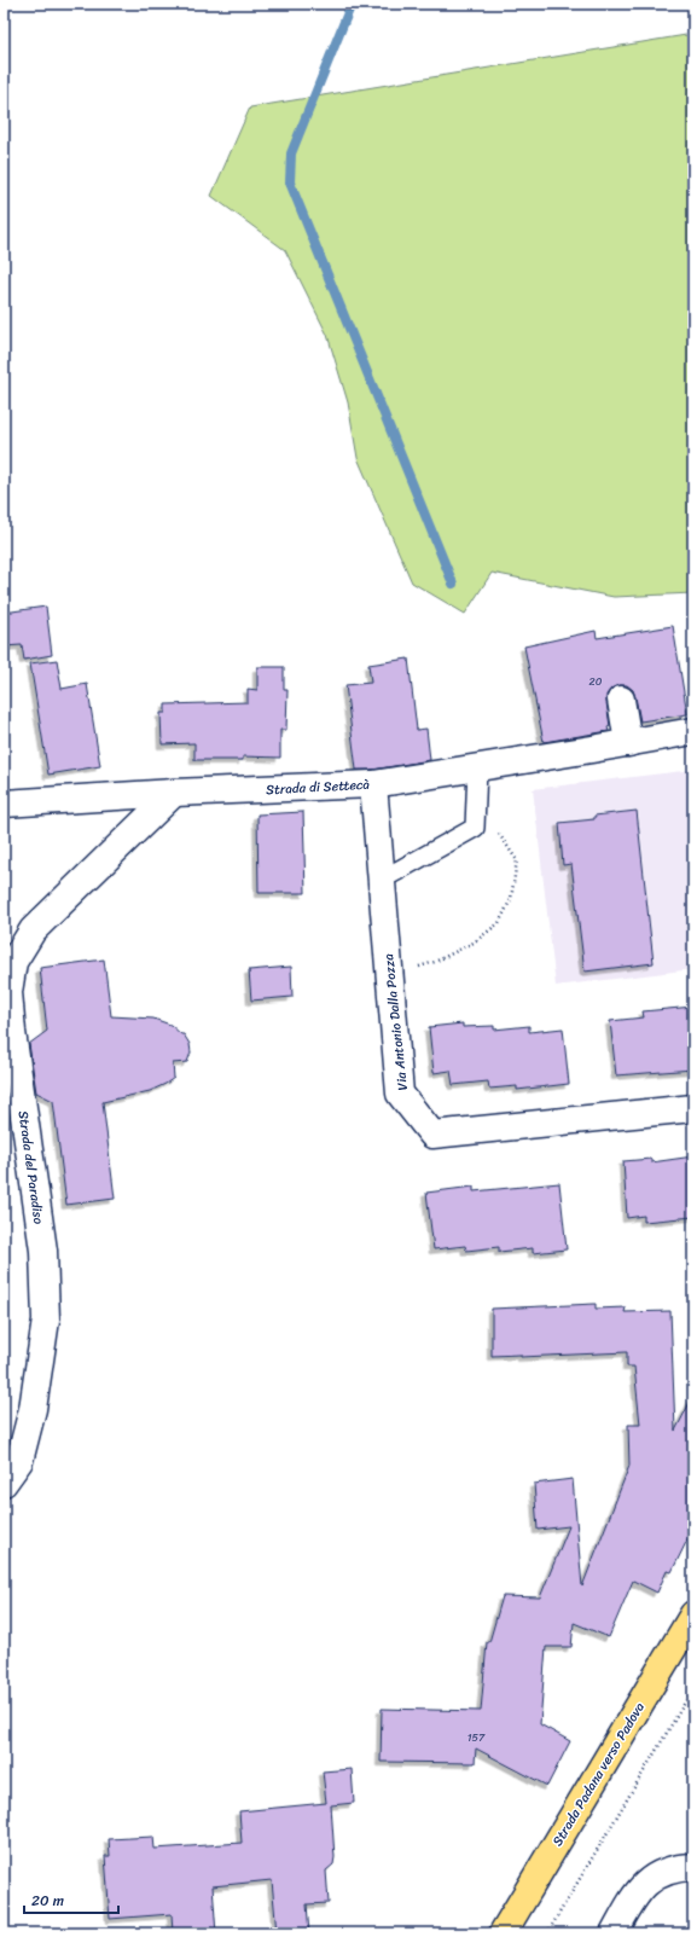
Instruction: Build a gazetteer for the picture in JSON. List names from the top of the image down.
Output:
{
  "streets": {
    "main road": ["Strada Padana verso Padova"],
    "street": ["Strada di Settecà", "Via Antonio Dalla Pozza", "Strada del Paradiso"]
  },
  "crossings": [
    ["Strada di Settecà", "Via Antonio Dalla Pozza"],
    ["Strada di Settecà", "Strada del Paradiso"]
  ],
  "house_numbers": ["20", "157"],
  "scale_bar": "20 m"
}
